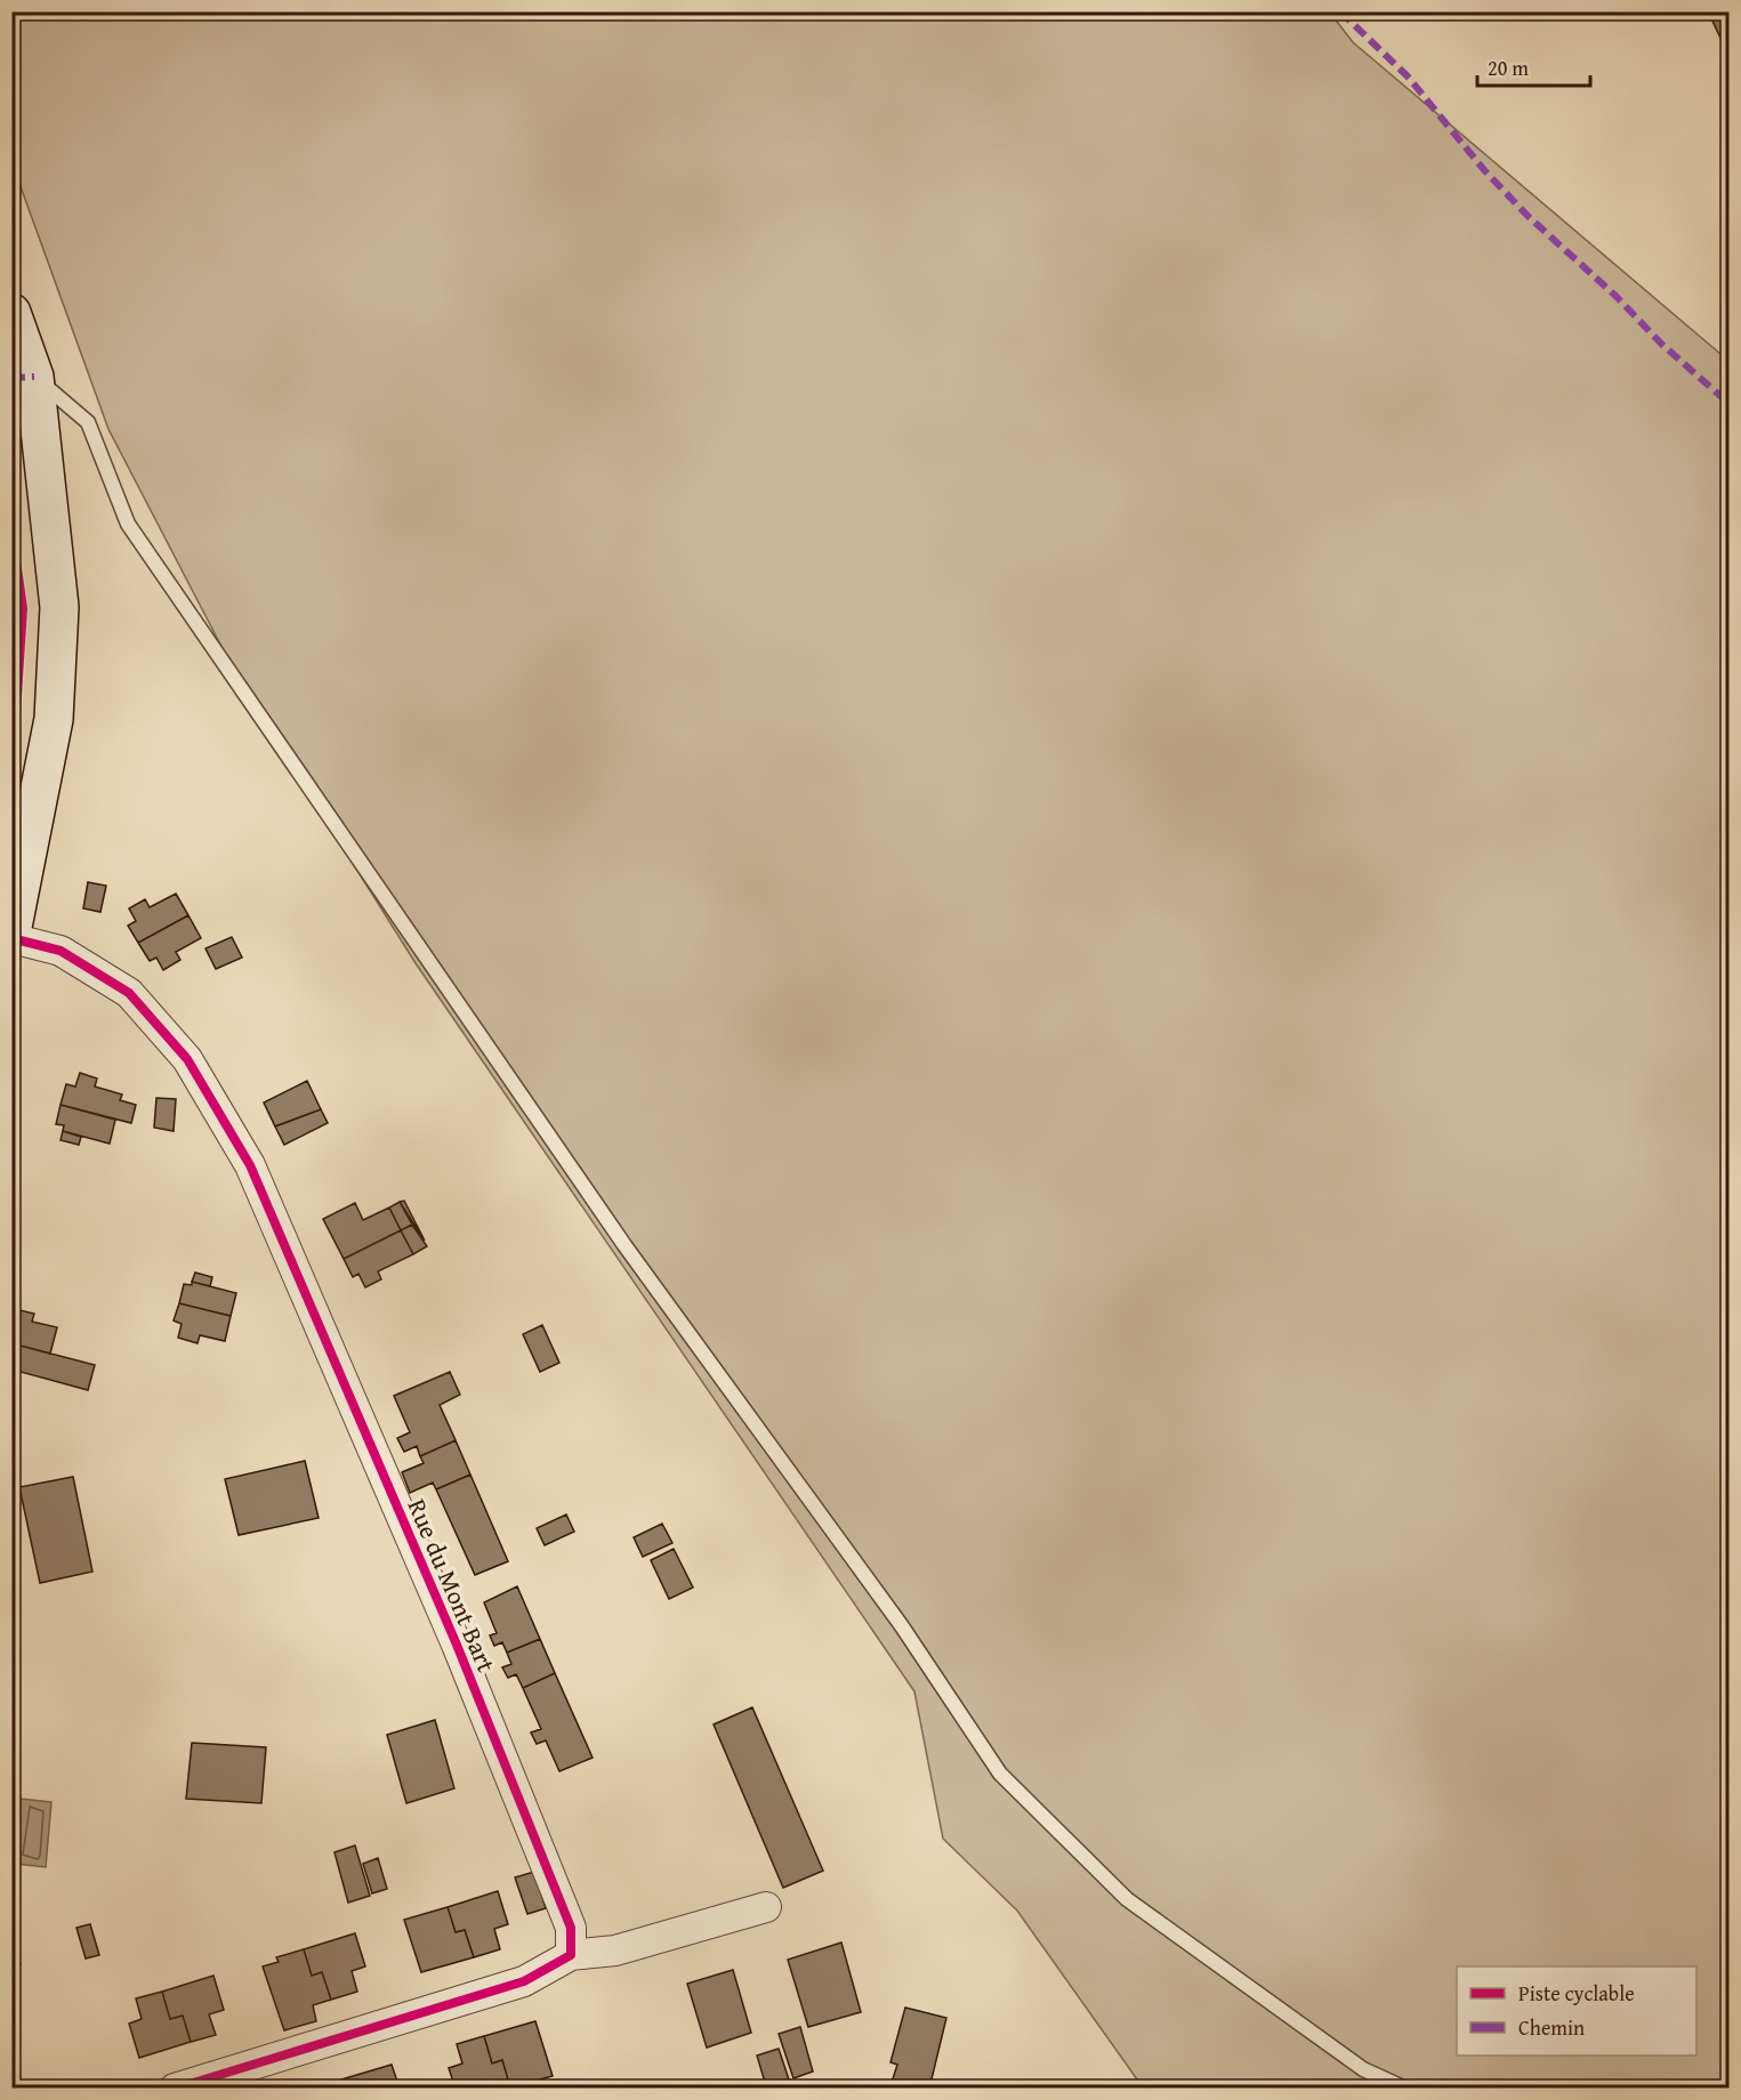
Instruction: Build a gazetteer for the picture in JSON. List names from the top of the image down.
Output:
{
  "streets": {
    "street": ["Rue du Mont Bart"]
  },
  "legend": ["Piste cyclable", "Chemin"],
  "scale_bar": "20 m"
}
